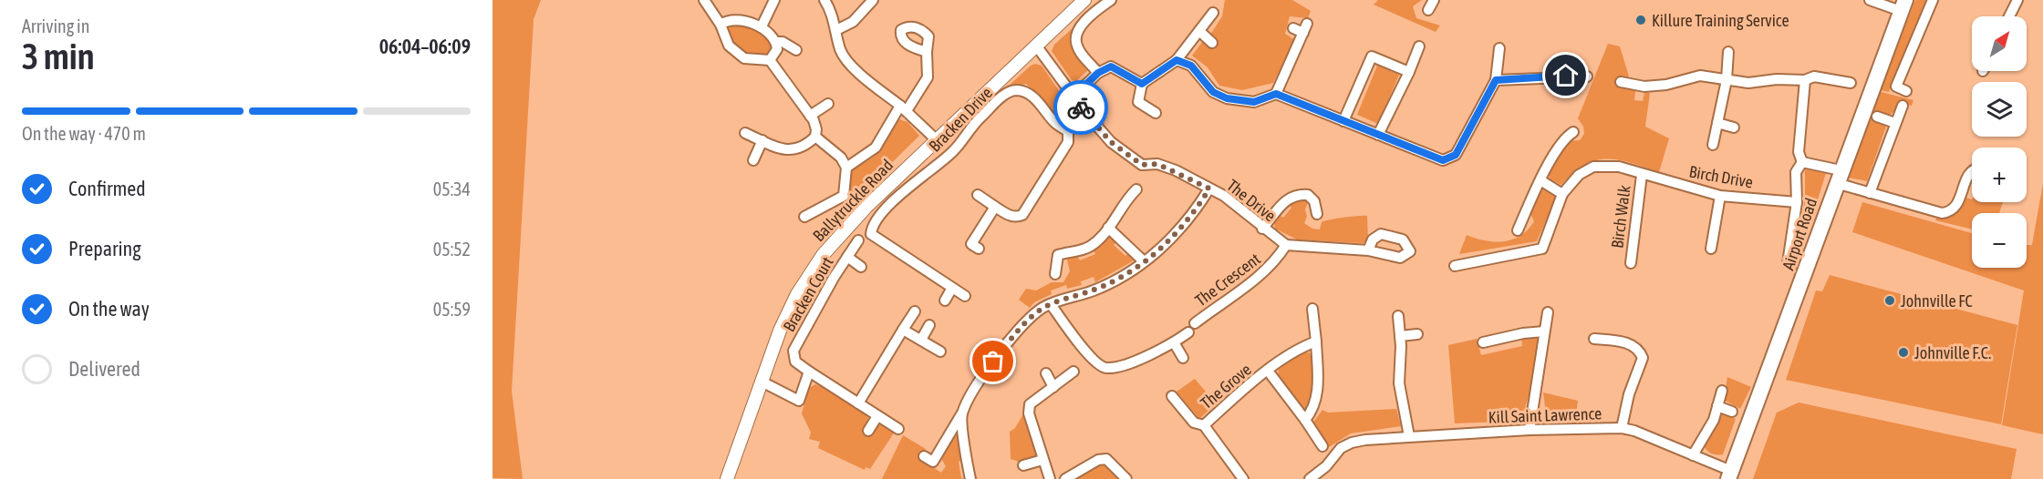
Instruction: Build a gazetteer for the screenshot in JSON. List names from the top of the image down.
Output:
{
  "streets": {
    "main road": ["Airport Road"],
    "street": [
      "Bracken Drive",
      "Birch Drive",
      "Ballytruckle Road",
      "The Drive",
      "Birch Walk",
      "The Crescent",
      "Bracken Court",
      "The Grove",
      "Kill Saint Lawrence"
    ]
  },
  "crossings": [
    ["Birch Drive", "Birch Walk"],
    ["Ballytruckle Road", "The Drive"],
    ["The Drive", "The Crescent"],
    ["Airport Road", "Kill Saint Lawrence"]
  ],
  "places": ["Killure Training Service", "Johnville FC", "Johnville F.C."],
  "north": "top right",
  "page": {
    "heading": ["3 min", "Arriving in", "06:04–06:09"],
    "map_buttons": ["+", "−"],
    "bar": "On the way · 470 m",
    "list": [
      ["Confirmed", "05:34"],
      ["Preparing", "05:52"],
      ["On the way", "05:59"],
      "Delivered"
    ]
  }
}
